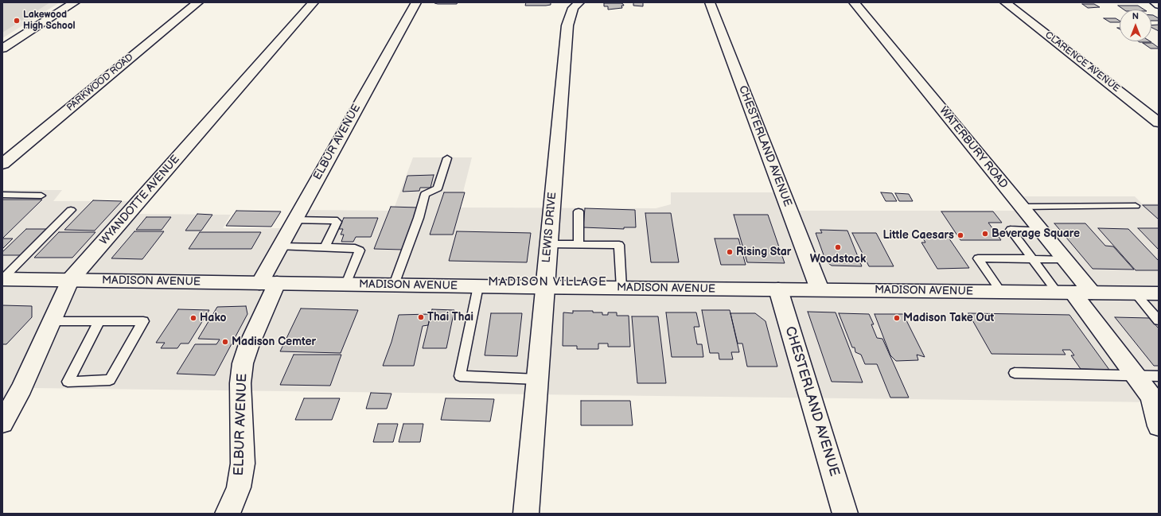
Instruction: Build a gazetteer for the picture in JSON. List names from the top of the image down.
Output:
{
  "streets": {
    "street": [
      "CLARENCE AVENUE",
      "PARKWOOD ROAD",
      "ELBUR AVENUE",
      "CHESTERLAND AVENUE",
      "WATERBURY ROAD",
      "WYANDOTTE AVENUE",
      "LEWIS DRIVE",
      "MADISON AVENUE"
    ]
  },
  "crossings": [
    ["ELBUR AVENUE", "MADISON AVENUE"],
    ["CHESTERLAND AVENUE", "MADISON AVENUE"],
    ["WATERBURY ROAD", "MADISON AVENUE"],
    ["WYANDOTTE AVENUE", "MADISON AVENUE"],
    ["LEWIS DRIVE", "MADISON AVENUE"]
  ],
  "districts": ["MADISON VILLAGE"],
  "places": [
    "Lakewood High School",
    "Beverage Square",
    "Little Caesars",
    "Woodstock",
    "Rising Star",
    "Thai Thai",
    "Hako",
    "Madison Take Out",
    "Madison Cemter"
  ],
  "north": "top"
}
